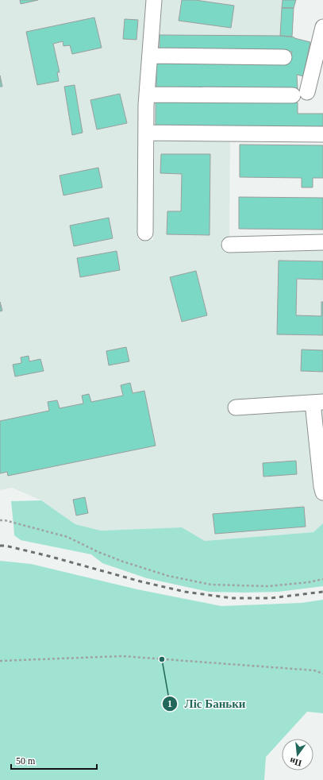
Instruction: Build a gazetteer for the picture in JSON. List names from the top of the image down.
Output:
{
  "places": ["Ліс Баньки"],
  "scale_bar": "50 m",
  "north": "bottom"
}
